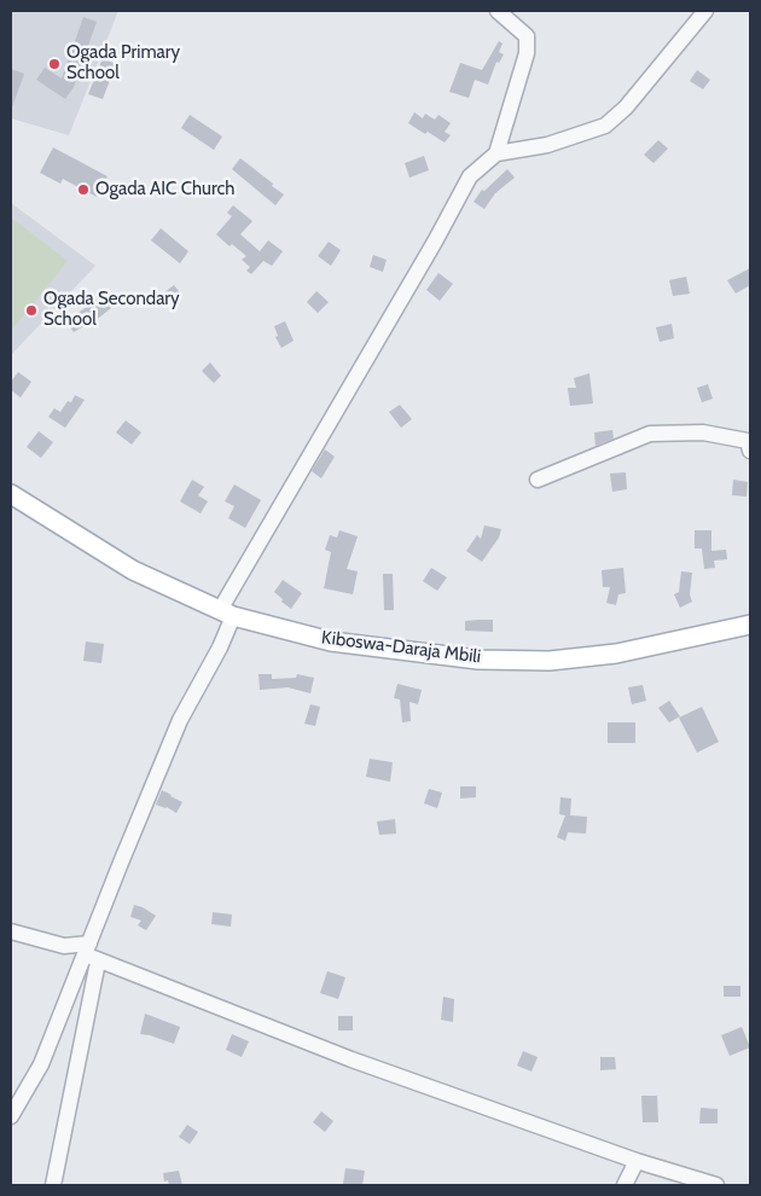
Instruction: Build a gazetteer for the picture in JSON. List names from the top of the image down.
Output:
{
  "streets": {
    "main road": ["Kiboswa-Daraja Mbili"]
  },
  "places": ["Ogada Primary School", "Ogada AIC Church", "Ogada Secondary School"]
}
